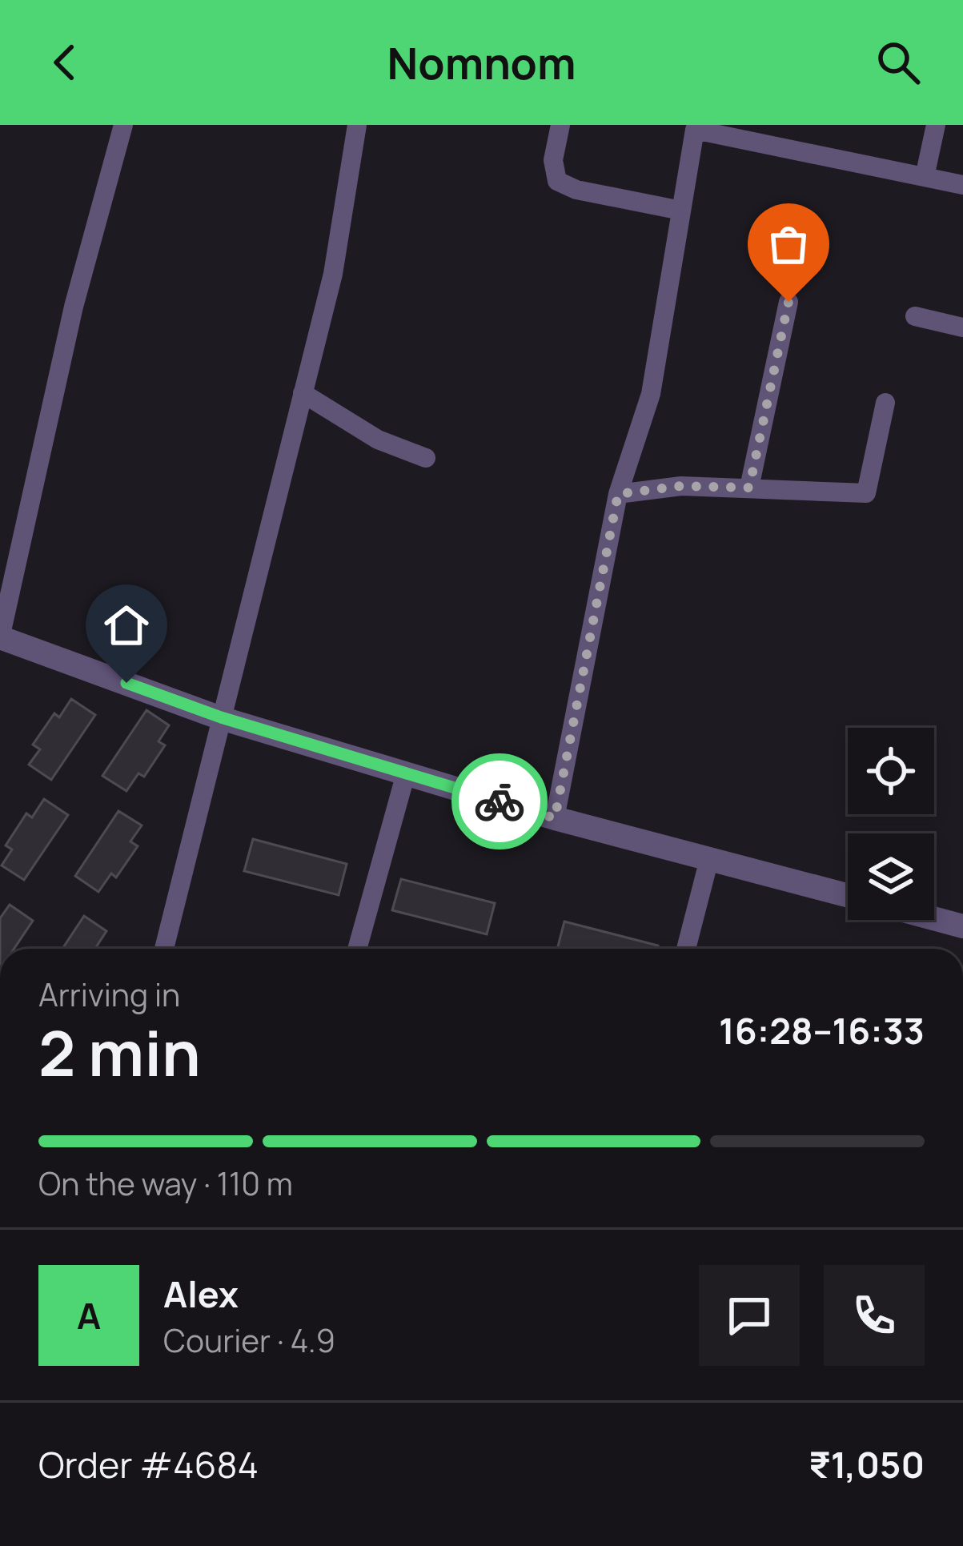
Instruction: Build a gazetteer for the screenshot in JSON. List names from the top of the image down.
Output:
{
  "page": {
    "header": "Nomnom",
    "heading": ["2 min", "Arriving in", "16:28–16:33"],
    "panel": [
      "Alex",
      "Courier · 4.9",
      "Order #4684",
      "₹1,050"
    ],
    "bar": "On the way · 110 m",
    "round": "A"
  }
}
